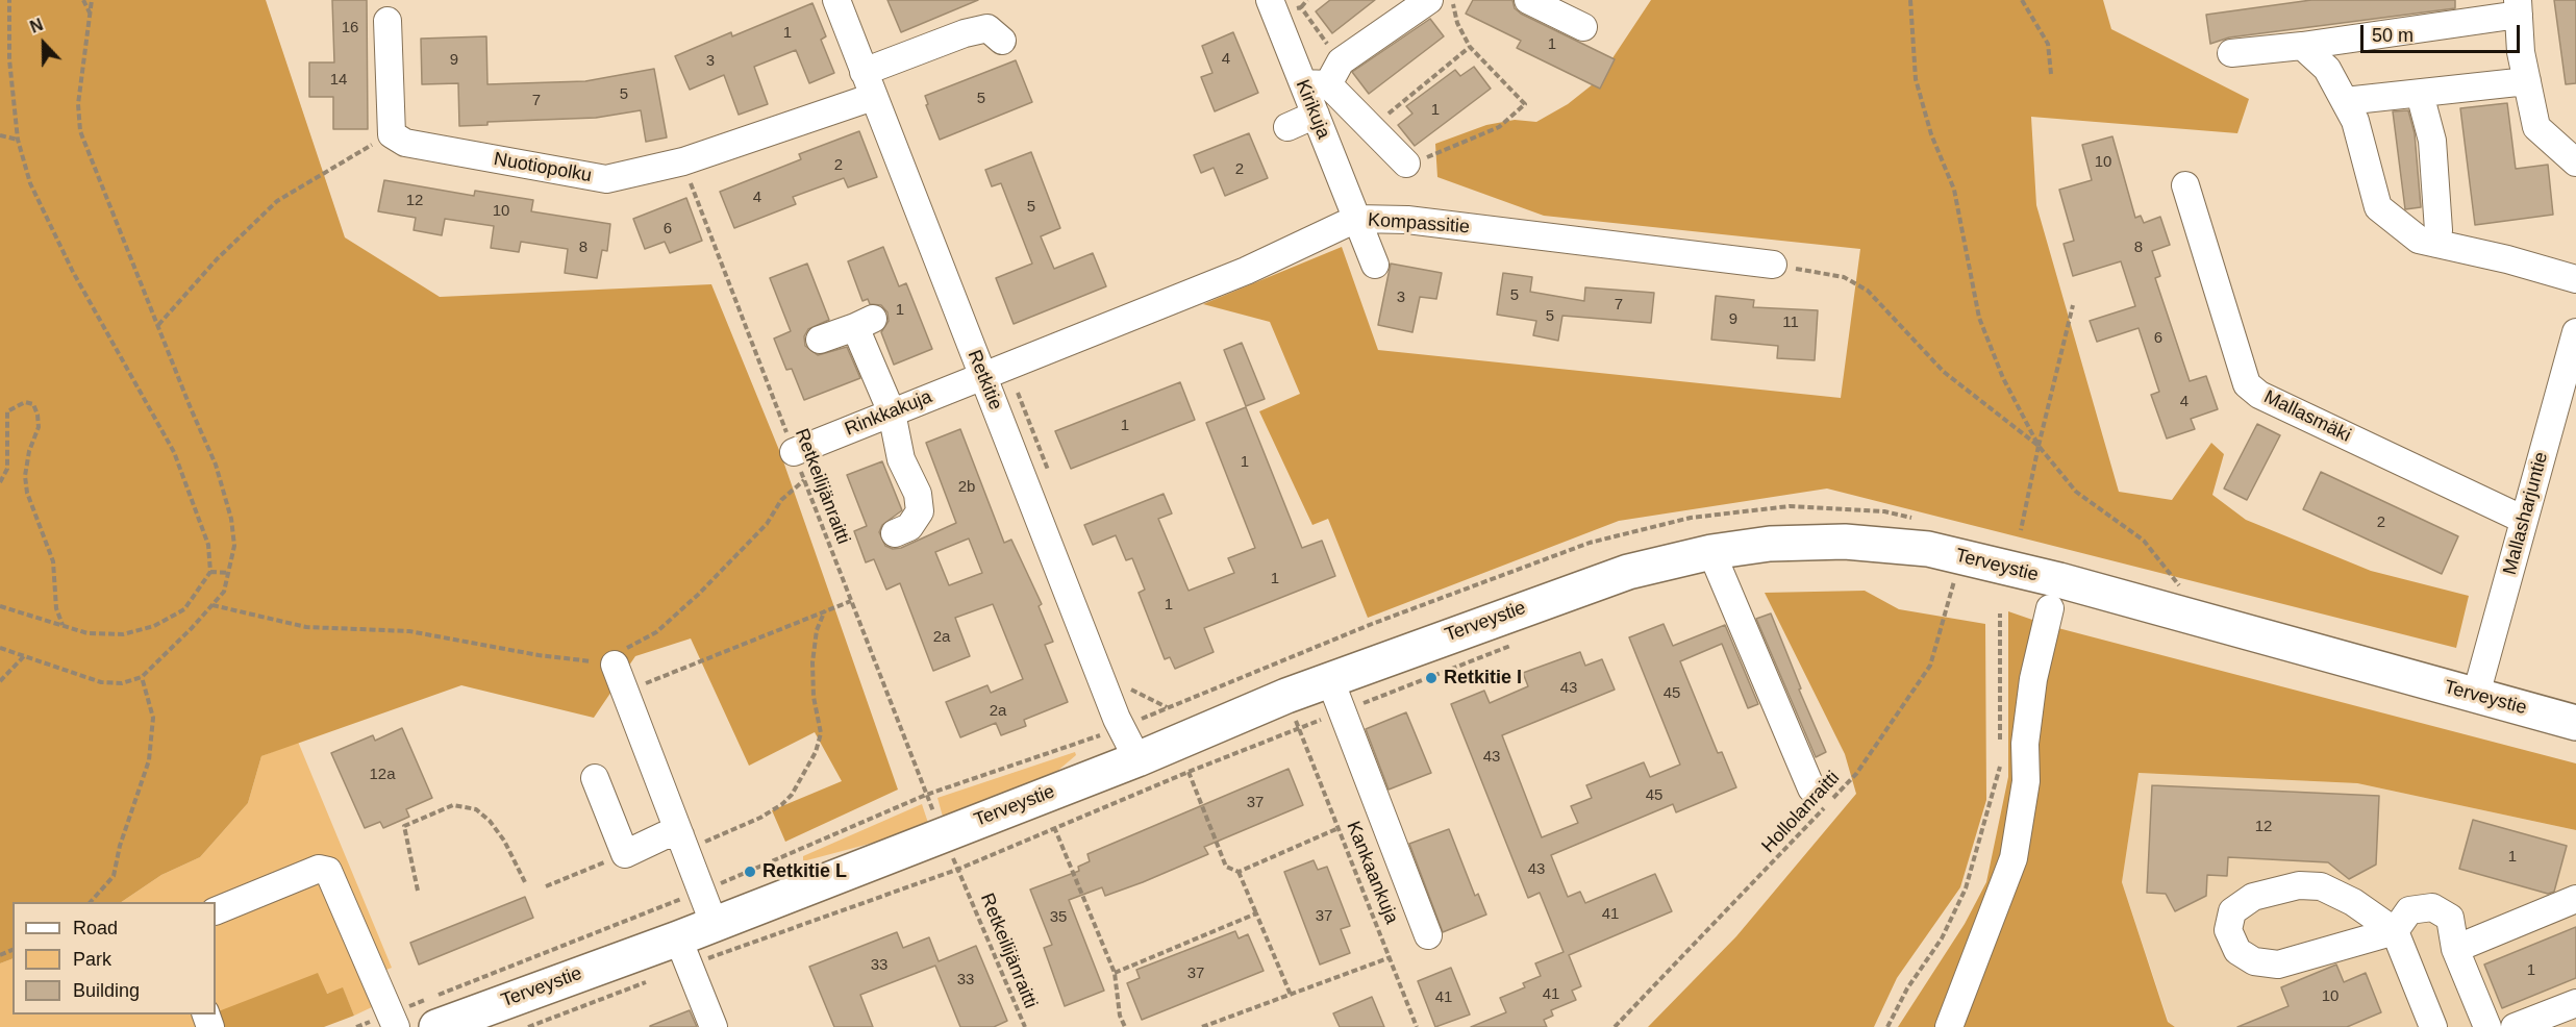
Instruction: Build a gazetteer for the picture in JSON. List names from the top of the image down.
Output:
{
  "streets": {
    "main road": ["Terveystie"],
    "street": [
      "Kirikuja",
      "Nuotiopolku",
      "Kompassitie",
      "Retkitie",
      "Rinkkakuja",
      "Mallasmäki",
      "Mallasharjuntie"
    ],
    "path": ["Retkeilijänraitti", "Hollolanraitti", "Kankaankuja"]
  },
  "crossings": [
    ["Kirikuja", "Kompassitie"],
    ["Nuotiopolku", "Retkitie"],
    ["Nuotiopolku", "Retkeilijänraitti"],
    ["Kompassitie", "Retkitie"],
    ["Kompassitie", "Rinkkakuja"],
    ["Retkitie", "Rinkkakuja"],
    ["Retkitie", "Terveystie"],
    ["Rinkkakuja", "Retkeilijänraitti"],
    ["Mallasmäki", "Mallasharjuntie"],
    ["Mallasharjuntie", "Terveystie"]
  ],
  "places": ["Retkitie I", "Retkitie L"],
  "house_numbers": [
    "16",
    "1",
    "1",
    "4",
    "9",
    "3",
    "14",
    "5",
    "5",
    "7",
    "1",
    "10",
    "2",
    "2",
    "4",
    "12",
    "5",
    "10",
    "6",
    "8",
    "8",
    "5",
    "3",
    "7",
    "1",
    "5",
    "9",
    "11",
    "6",
    "4",
    "1",
    "1",
    "2b",
    "2",
    "1",
    "1",
    "2a",
    "43",
    "45",
    "2a",
    "43",
    "12a",
    "45",
    "37",
    "12",
    "1",
    "43",
    "41",
    "37",
    "35",
    "33",
    "1",
    "37",
    "33",
    "41",
    "10",
    "41"
  ],
  "legend": ["Road", "Park", "Building"],
  "scale_bar": "50 m",
  "north": "top"
}
